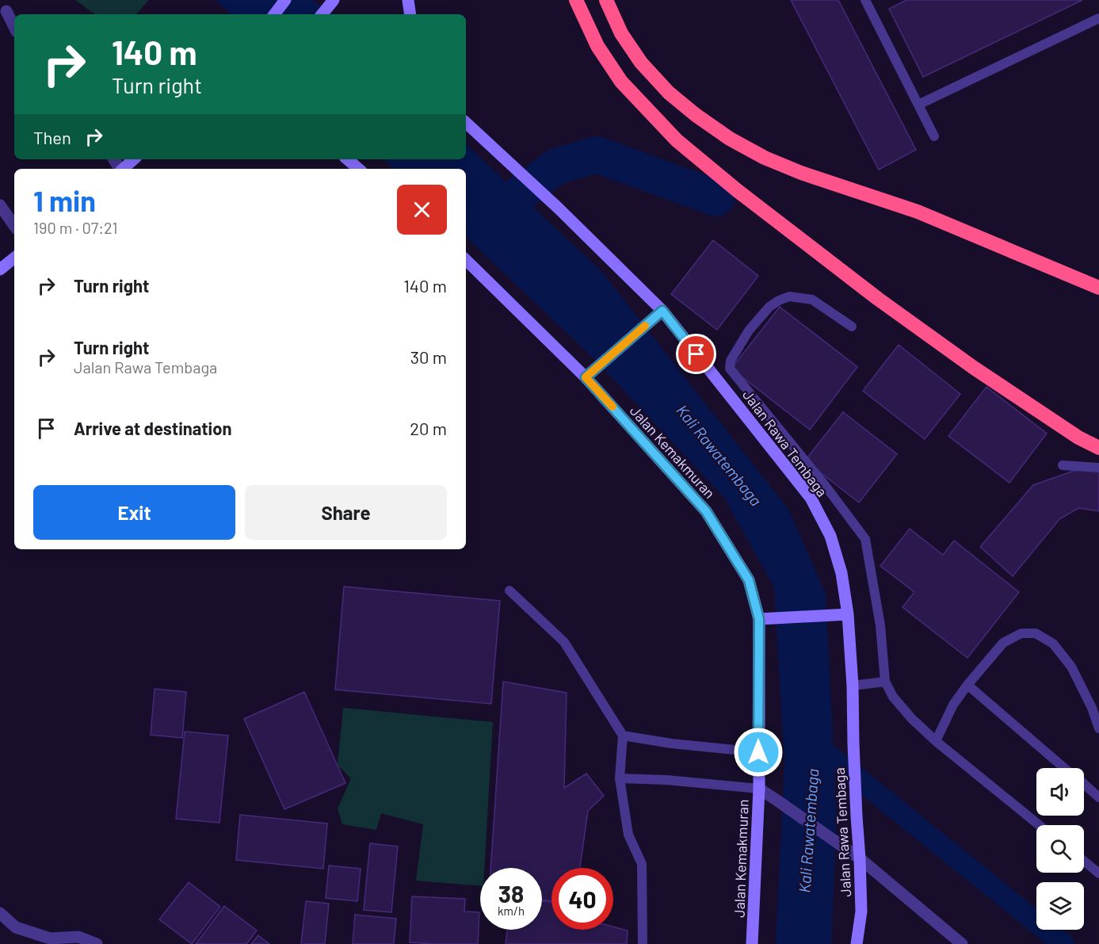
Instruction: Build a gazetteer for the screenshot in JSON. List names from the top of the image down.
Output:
{
  "streets": {
    "street": ["Jalan Rawa Tembaga", "Jalan Kemakmuran"]
  },
  "water": ["Kali Rawatembaga"],
  "page": {
    "turn": ["140 m", "Turn right"],
    "then": "Then",
    "heading": ["1 min", "190 m · 07:21"],
    "list": [
      {
        "name": "Turn right",
        "value": "140 m"
      },
      {
        "name": "Turn right",
        "note": "Jalan Rawa Tembaga",
        "value": "30 m"
      },
      {
        "name": "Arrive at destination",
        "value": "20 m"
      }
    ],
    "buttons": ["Exit", "Share"],
    "speed": "38 km/h",
    "limit": "40"
  }
}
